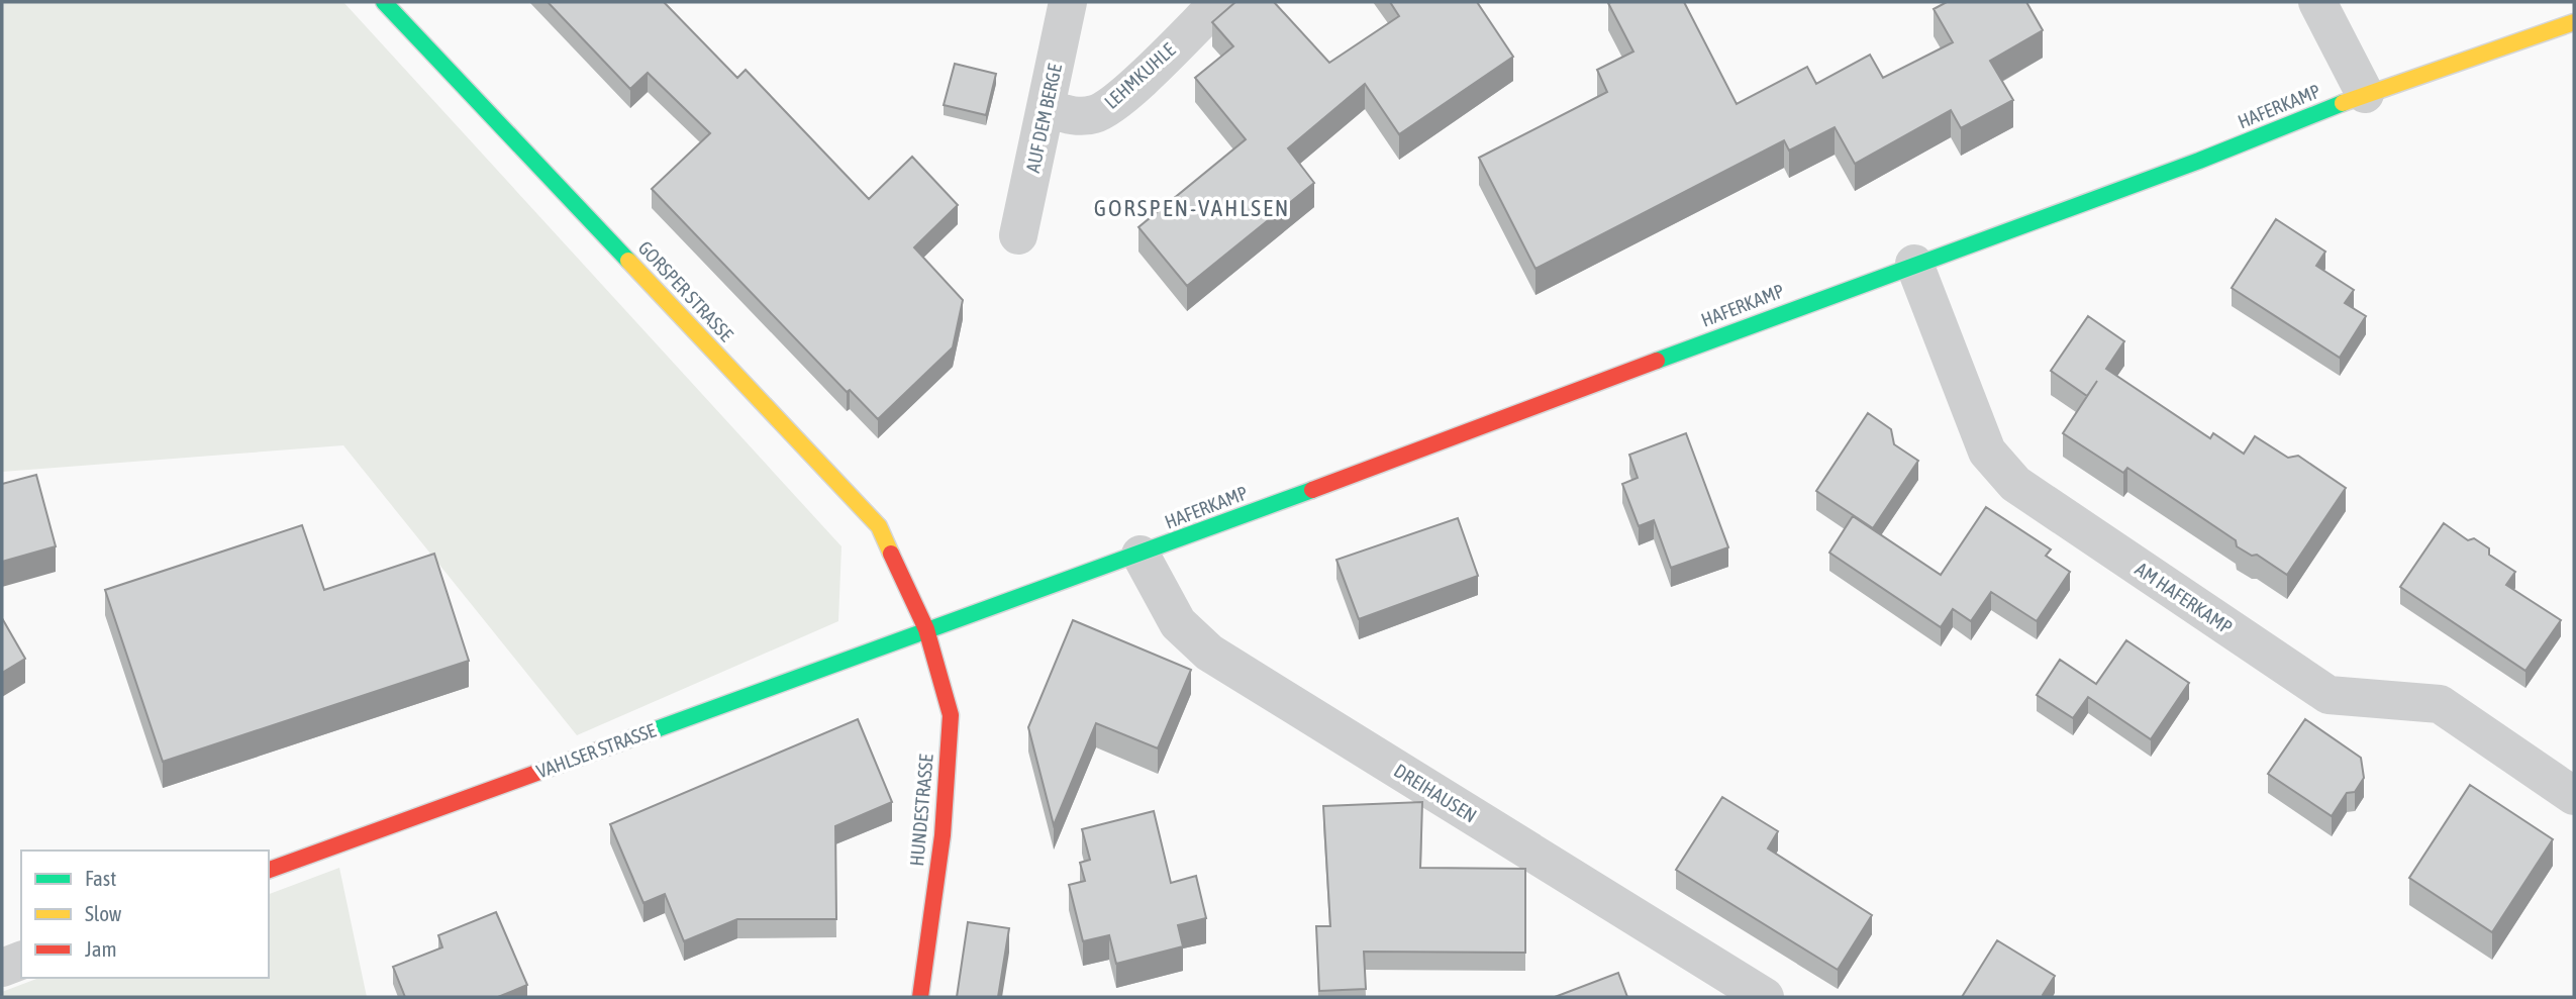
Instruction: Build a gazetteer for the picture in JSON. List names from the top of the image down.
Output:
{
  "streets": {
    "street": [
      "LEHMKUHLE",
      "HAFERKAMP",
      "AUF DEM BERGE",
      "GORSPER STRASSE",
      "AM HAFERKAMP",
      "VAHLSER STRASSE",
      "DREIHAUSEN",
      "HUNDESTRASSE"
    ]
  },
  "crossings": [
    ["LEHMKUHLE", "AUF DEM BERGE"],
    ["HAFERKAMP", "GORSPER STRASSE"],
    ["HAFERKAMP", "AM HAFERKAMP"],
    ["HAFERKAMP", "VAHLSER STRASSE"],
    ["HAFERKAMP", "DREIHAUSEN"],
    ["HAFERKAMP", "HUNDESTRASSE"],
    ["GORSPER STRASSE", "VAHLSER STRASSE"],
    ["GORSPER STRASSE", "HUNDESTRASSE"],
    ["VAHLSER STRASSE", "HUNDESTRASSE"]
  ],
  "districts": ["GORSPEN-VAHLSEN"],
  "legend": ["Fast", "Slow", "Jam"]
}
